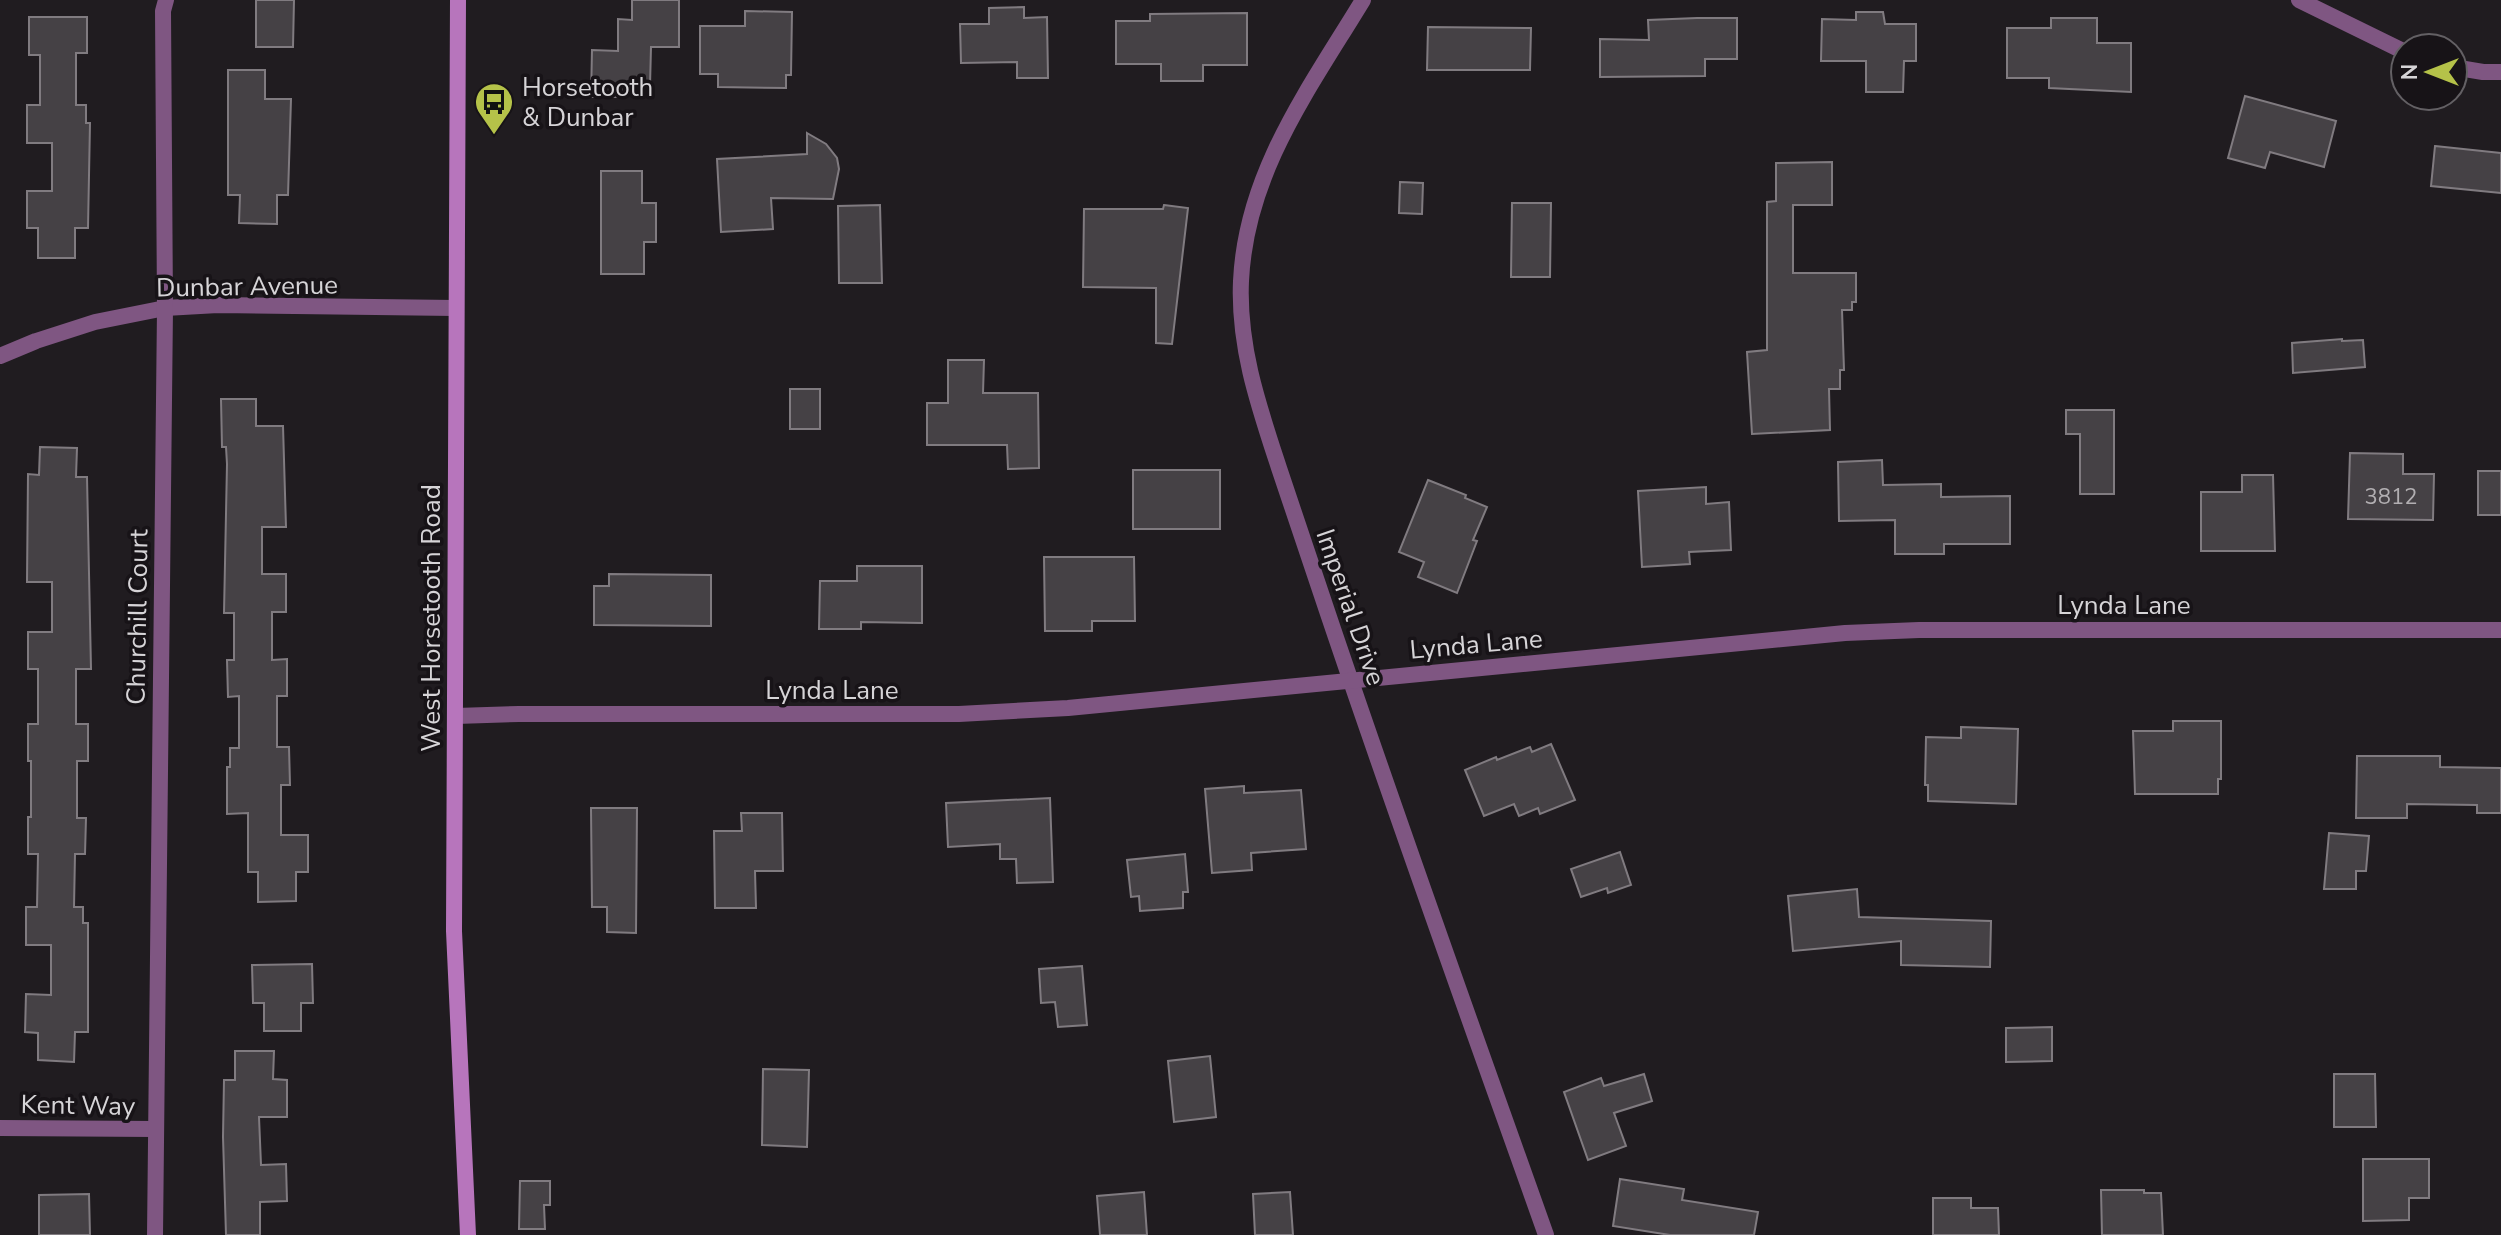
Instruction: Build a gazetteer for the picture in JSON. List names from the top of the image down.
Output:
{
  "streets": {
    "main road": ["West Horsetooth Road"],
    "street": [
      "Dunbar Avenue",
      "Lynda Lane",
      "Imperial Drive",
      "Churchill Court",
      "Kent Way"
    ]
  },
  "crossings": [
    ["Dunbar Avenue", "Churchill Court"],
    ["Dunbar Avenue", "West Horsetooth Road"],
    ["Lynda Lane", "Imperial Drive"],
    ["Lynda Lane", "West Horsetooth Road"],
    ["Churchill Court", "Kent Way"]
  ],
  "places": {
    "bus stop": ["Horsetooth & Dunbar"]
  },
  "house_numbers": ["3812"],
  "north": "left"
}
